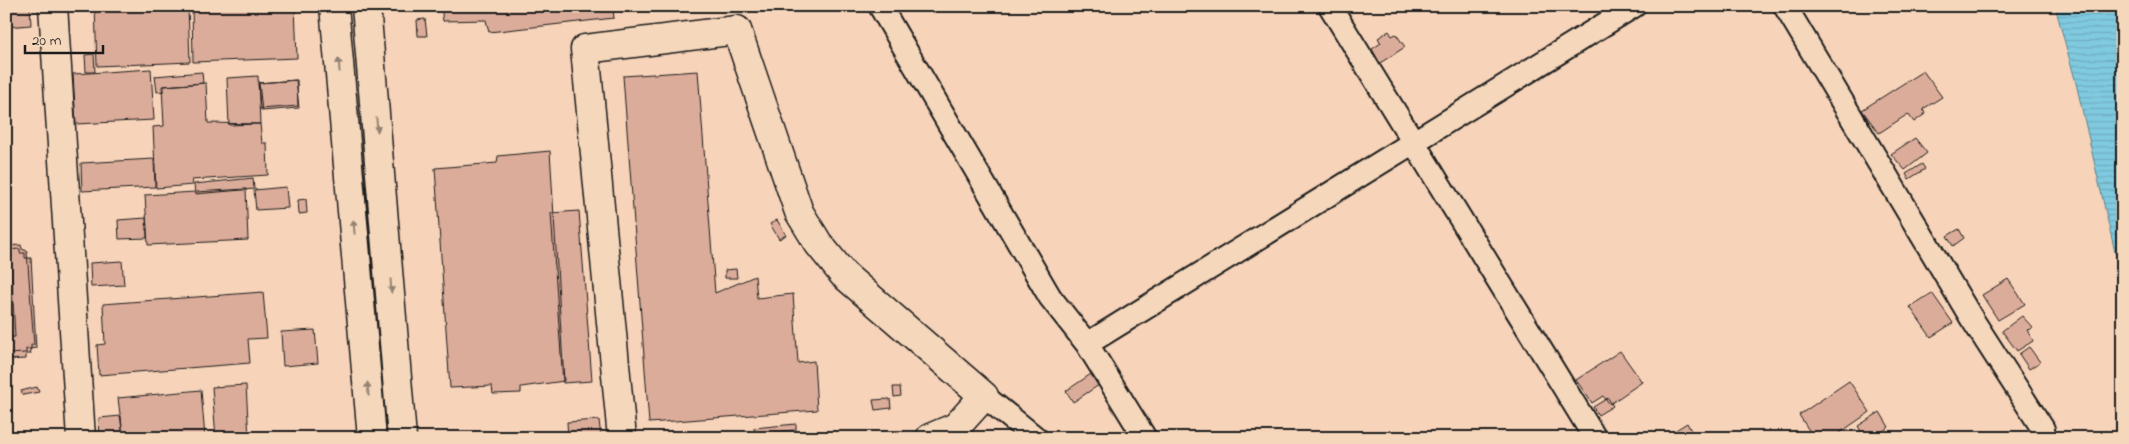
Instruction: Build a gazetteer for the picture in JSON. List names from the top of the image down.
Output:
{
  "scale_bar": "20 m"
}
